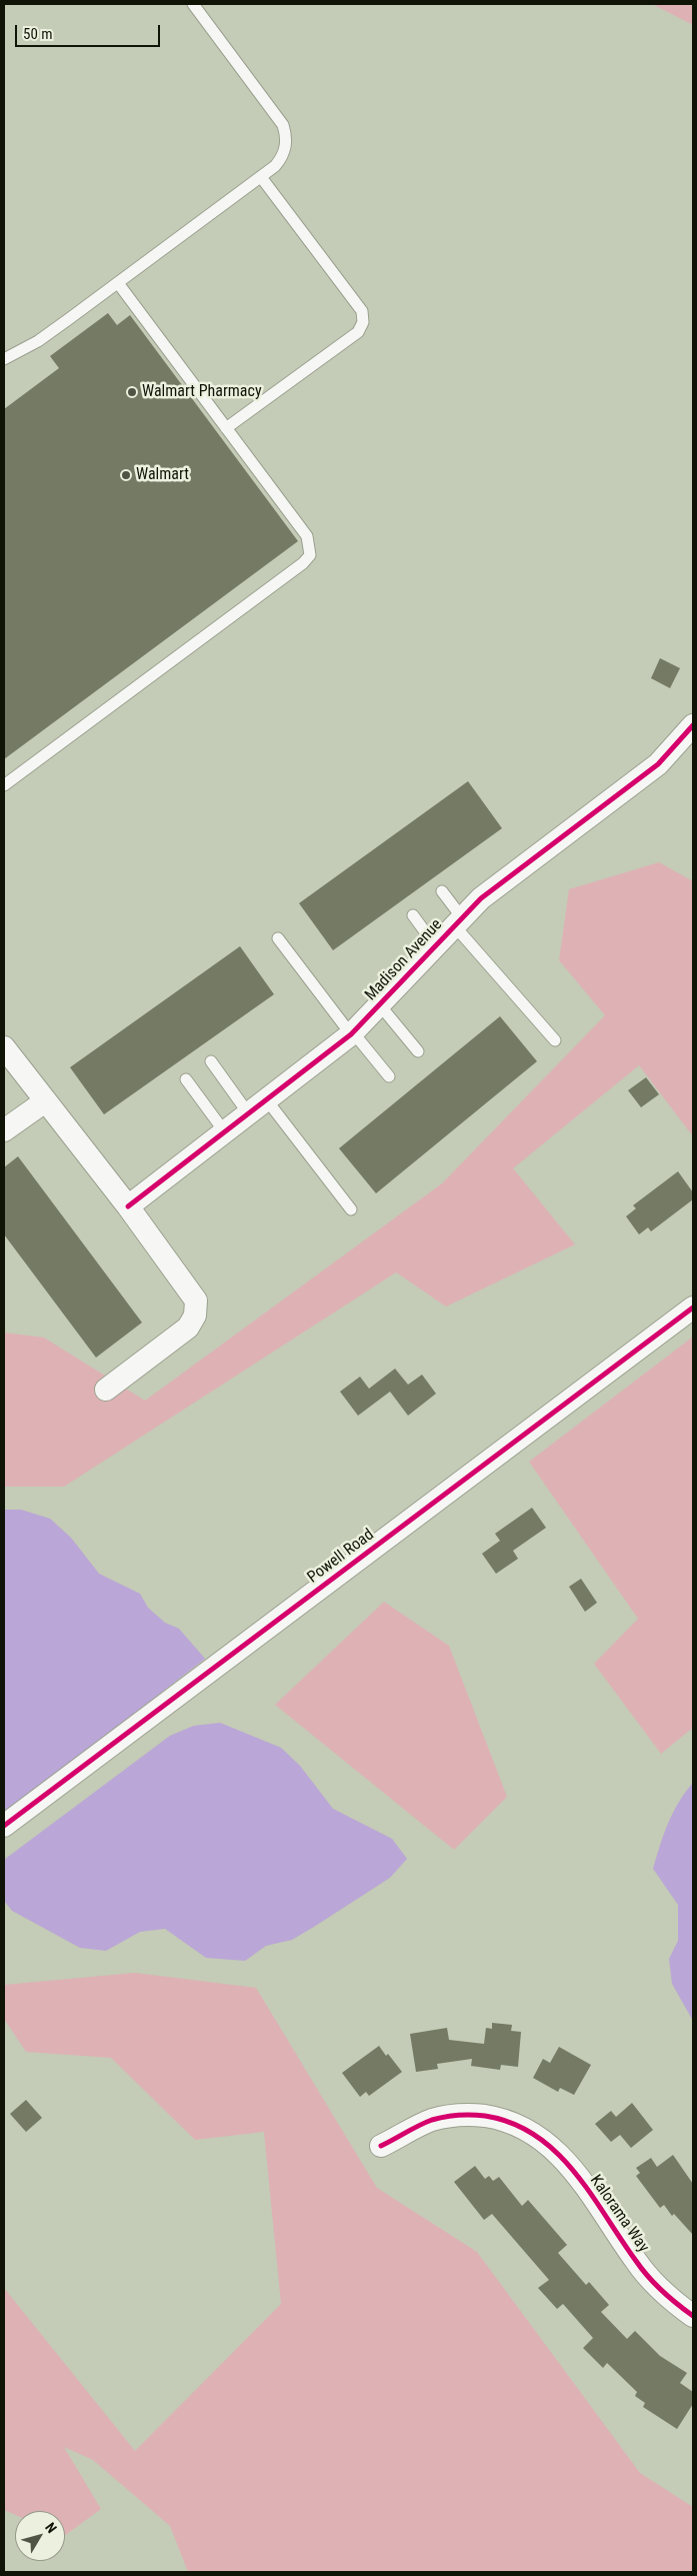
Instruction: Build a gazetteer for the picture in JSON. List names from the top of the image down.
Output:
{
  "streets": {
    "street": ["Madison Avenue", "Powell Road", "Kalorama Way"]
  },
  "places": ["Walmart Pharmacy", "Walmart"],
  "scale_bar": "50 m",
  "north": "top right"
}
